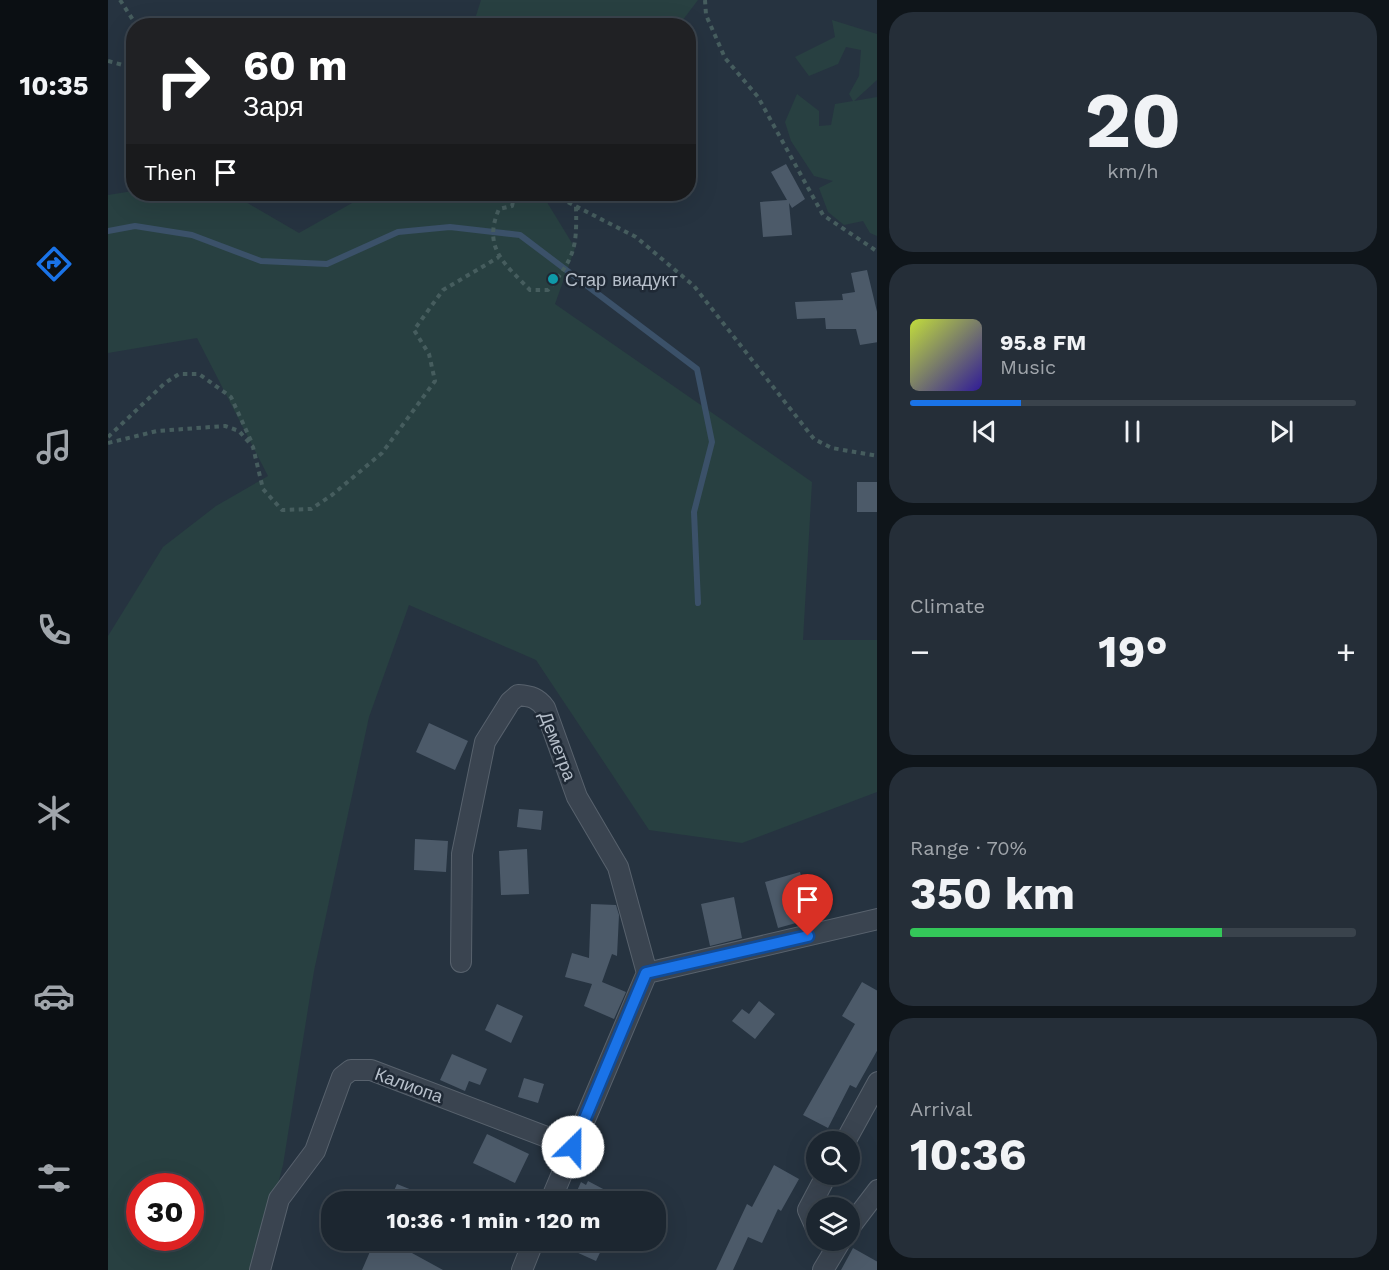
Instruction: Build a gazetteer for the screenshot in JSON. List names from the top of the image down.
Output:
{
  "streets": {
    "street": ["Деметра", "Калиопа"]
  },
  "places": ["Стар виадукт"],
  "page": {
    "tabs": "10:35",
    "tile": [
      ["20", "km/h"],
      "Climate",
      ["Range · 70%", "350 km"],
      ["Arrival", "10:36"]
    ],
    "turn": ["60 m", "Заря"],
    "then": "Then",
    "song": ["95.8 FM", "Music"],
    "heat": ["−", "19°", "+"],
    "limit": "30",
    "trip": "10:36 · 1 min · 120 m"
  }
}
